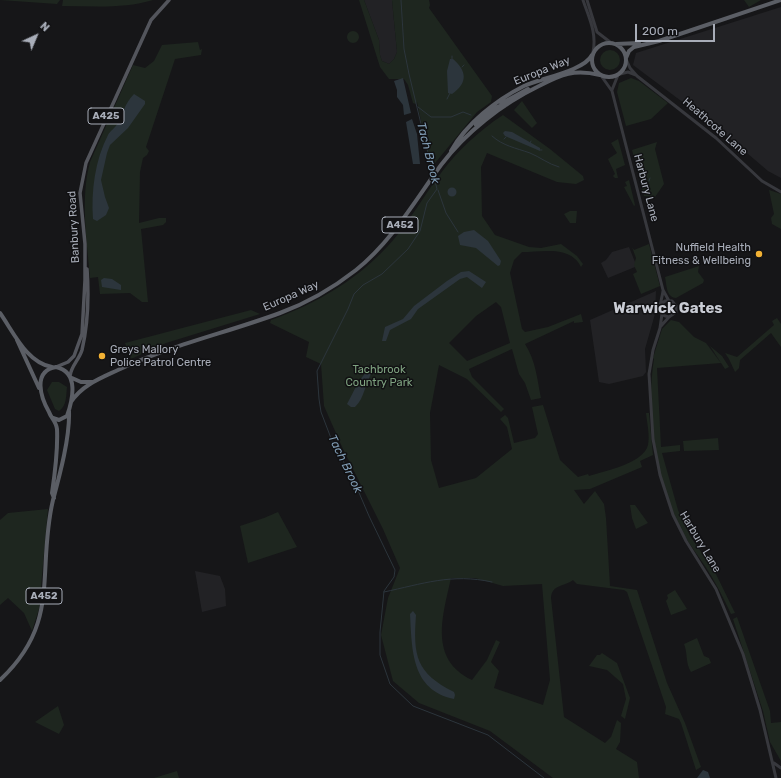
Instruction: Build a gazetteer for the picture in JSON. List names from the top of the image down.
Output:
{
  "streets": {
    "highway": ["Europa Way", "A452"],
    "main road": ["A425", "Banbury Road"],
    "street": ["Heathcote Lane", "Harbury Lane"]
  },
  "crossings": [
    ["Europa Way", "Heathcote Lane"],
    ["Europa Way", "Harbury Lane"],
    ["Europa Way", "A452"],
    ["Europa Way", "Banbury Road"],
    ["Heathcote Lane", "Harbury Lane"],
    ["A452", "Banbury Road"]
  ],
  "districts": ["Warwick Gates"],
  "water": ["Tach Brook"],
  "parks": ["Tachbrook Country Park"],
  "places": ["Nuffield Health Fitness & Wellbeing", "Greys Mallory Police Patrol Centre"],
  "scale_bar": "200 m",
  "north": "top right"
}
